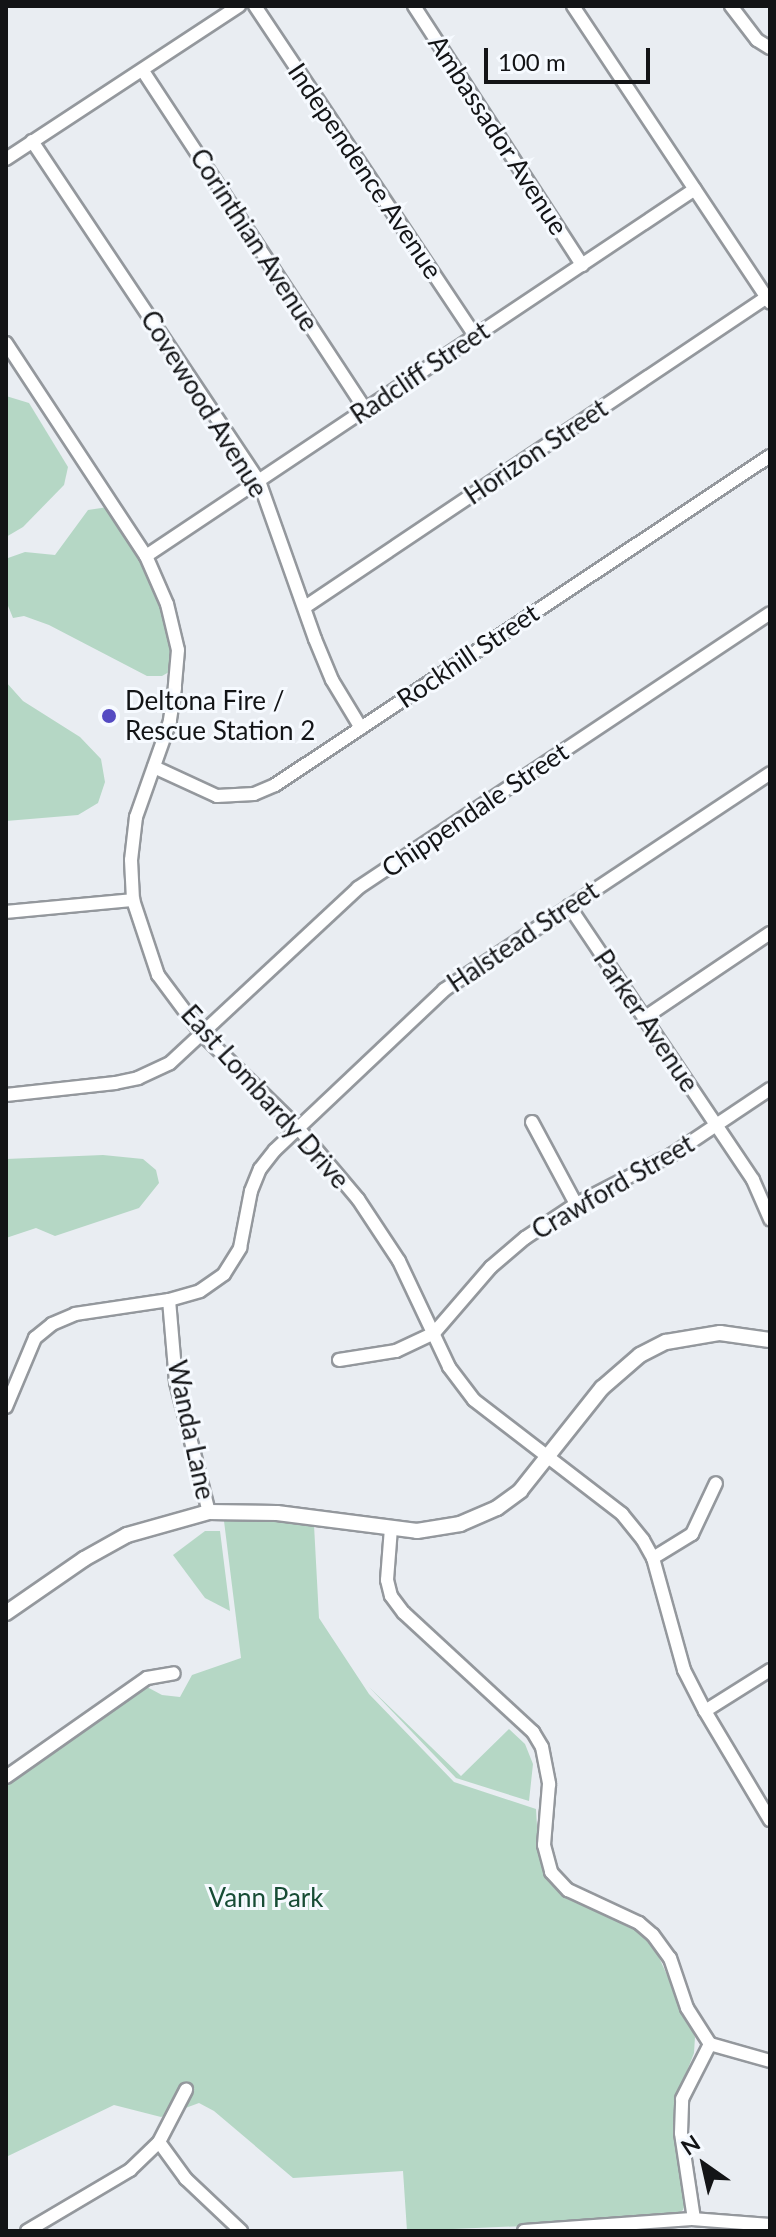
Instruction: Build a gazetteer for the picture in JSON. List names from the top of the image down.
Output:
{
  "streets": {
    "street": [
      "Ambassador Avenue",
      "Independence Avenue",
      "Corinthian Avenue",
      "Radcliff Street",
      "Covewood Avenue",
      "Horizon Street",
      "Rockhill Street",
      "Chippendale Street",
      "Halstead Street",
      "Parker Avenue",
      "East Lombardy Drive",
      "Crawford Street",
      "Wanda Lane"
    ]
  },
  "crossings": [
    ["Ambassador Avenue", "Radcliff Street"],
    ["Independence Avenue", "Radcliff Street"],
    ["Corinthian Avenue", "Radcliff Street"],
    ["Radcliff Street", "Covewood Avenue"],
    ["Radcliff Street", "East Lombardy Drive"],
    ["Covewood Avenue", "Horizon Street"],
    ["Covewood Avenue", "Rockhill Street"],
    ["Rockhill Street", "East Lombardy Drive"],
    ["Chippendale Street", "East Lombardy Drive"],
    ["Halstead Street", "Parker Avenue"],
    ["Halstead Street", "East Lombardy Drive"],
    ["Halstead Street", "Wanda Lane"],
    ["Parker Avenue", "Crawford Street"],
    ["East Lombardy Drive", "Crawford Street"]
  ],
  "parks": ["Vann Park"],
  "places": ["Deltona Fire / Rescue Station 2"],
  "scale_bar": "100 m",
  "north": "top left"
}
